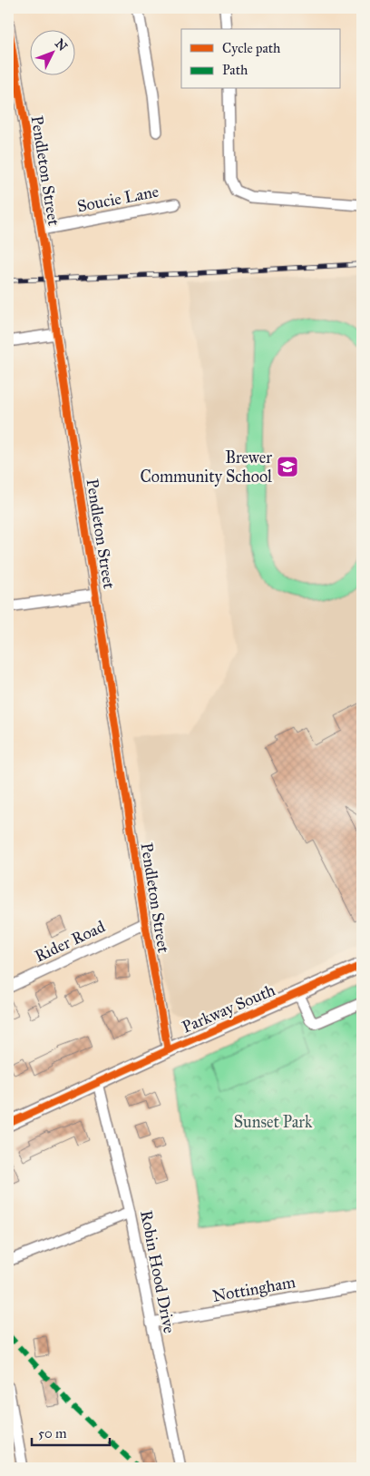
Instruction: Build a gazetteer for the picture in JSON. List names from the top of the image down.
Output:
{
  "streets": {
    "main road": ["Parkway South"],
    "street": [
      "Pendleton Street",
      "Soucie Lane",
      "Rider Road",
      "Robin Hood Drive",
      "Nottingham"
    ]
  },
  "crossings": [
    ["Pendleton Street", "Soucie Lane"],
    ["Pendleton Street", "Rider Road"],
    ["Pendleton Street", "Parkway South"],
    ["Parkway South", "Robin Hood Drive"],
    ["Robin Hood Drive", "Nottingham"]
  ],
  "parks": ["Sunset Park"],
  "places": {
    "school or university": ["Brewer Community School"]
  },
  "legend": ["Cycle path", "Path"],
  "scale_bar": "50 m",
  "north": "top right"
}
